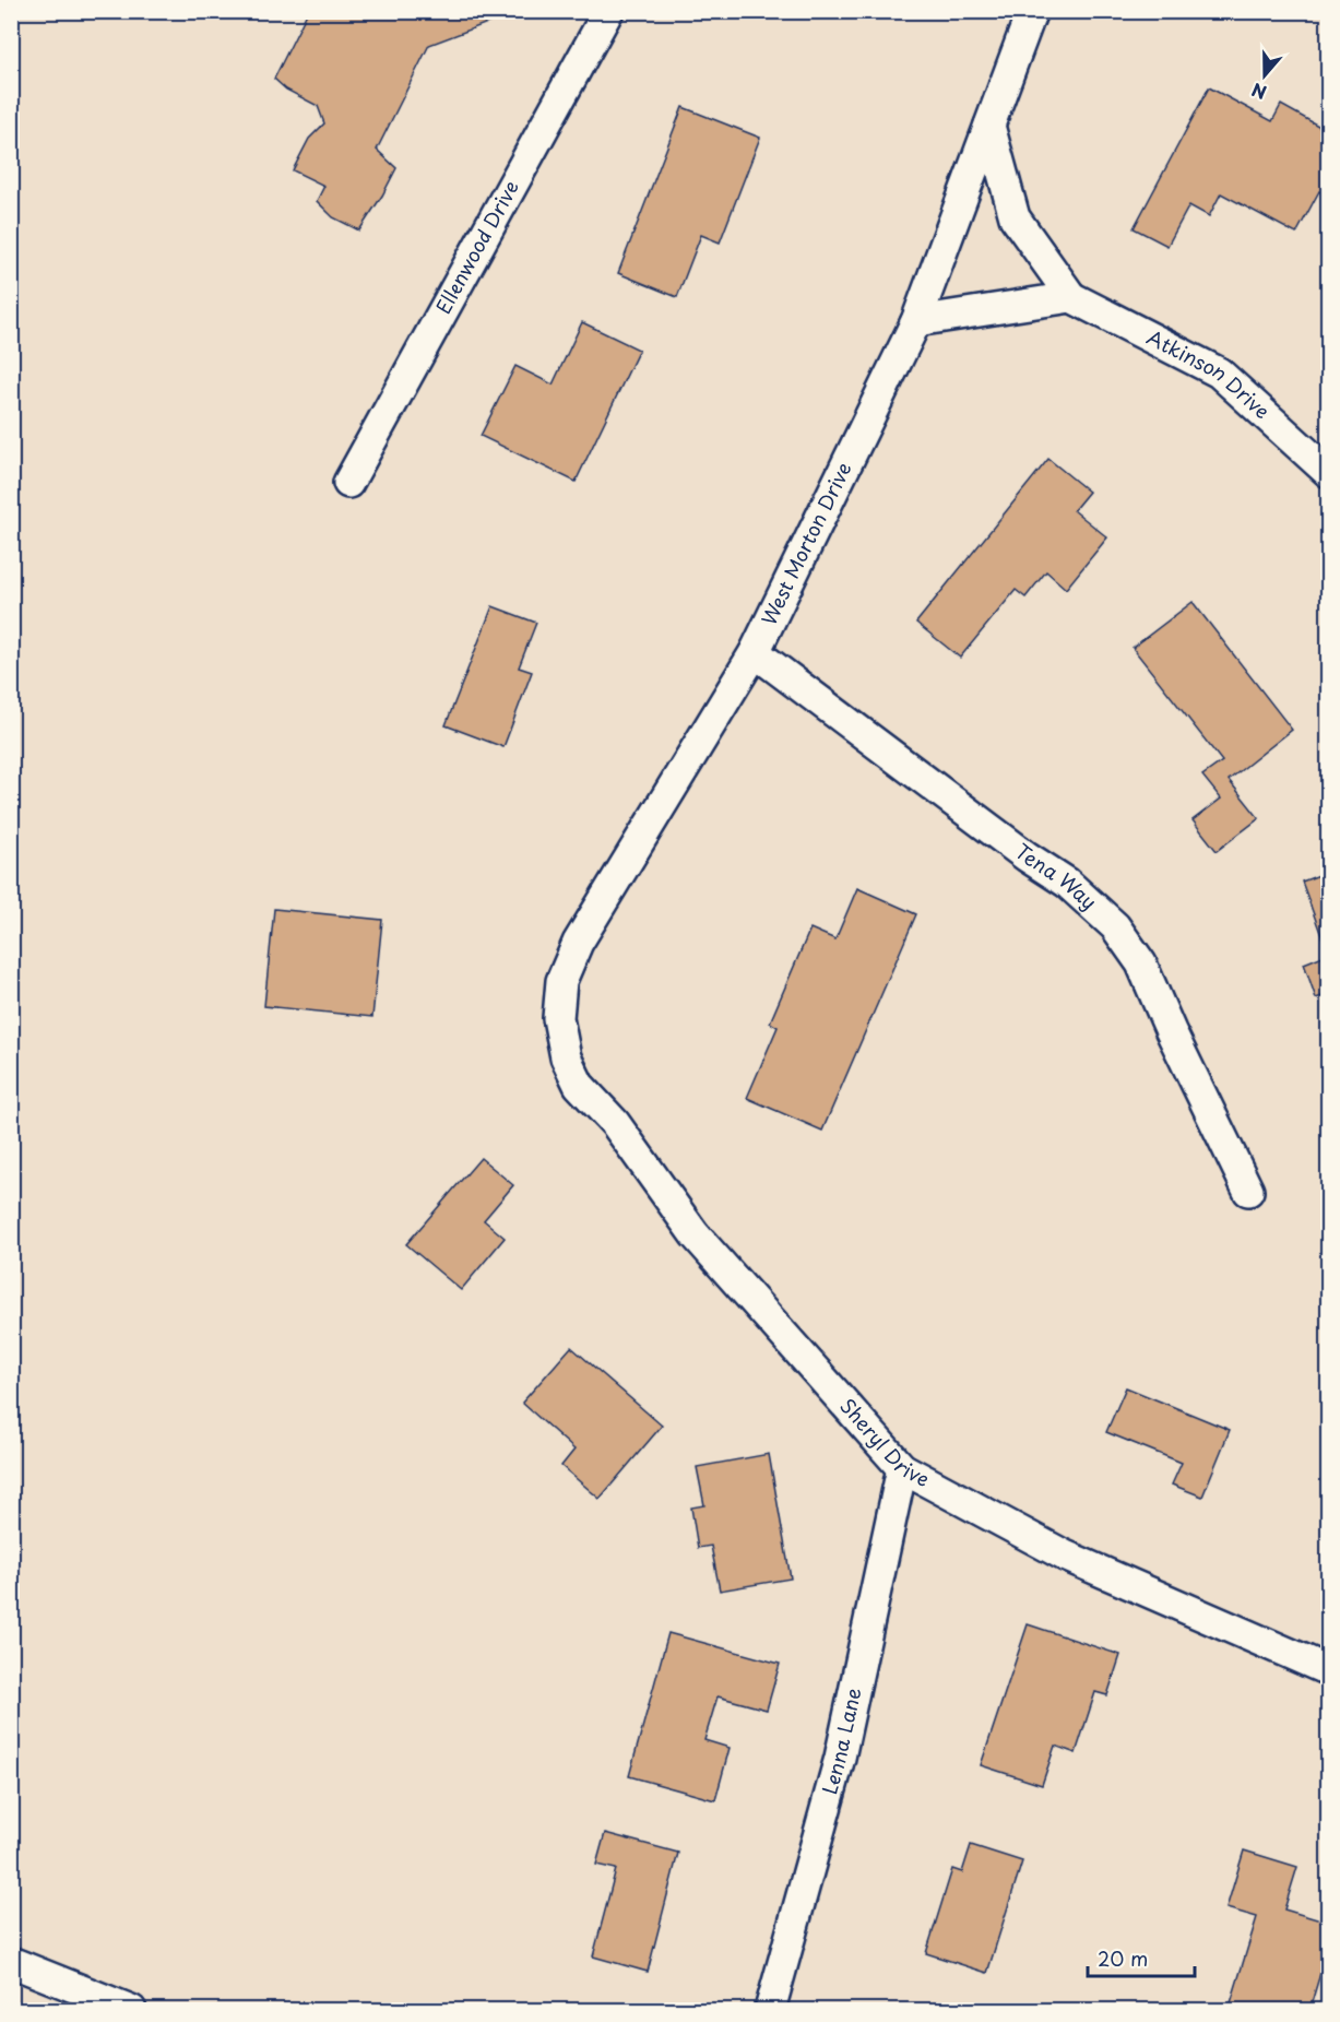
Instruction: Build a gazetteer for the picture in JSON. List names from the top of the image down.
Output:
{
  "streets": {
    "street": [
      "Ellenwood Drive",
      "Atkinson Drive",
      "West Morton Drive",
      "Tena Way",
      "Sheryl Drive",
      "Lenna Lane"
    ]
  },
  "crossings": [
    ["Atkinson Drive", "West Morton Drive"],
    ["West Morton Drive", "Tena Way"],
    ["West Morton Drive", "Sheryl Drive"],
    ["Sheryl Drive", "Lenna Lane"]
  ],
  "scale_bar": "20 m",
  "north": "bottom"
}
